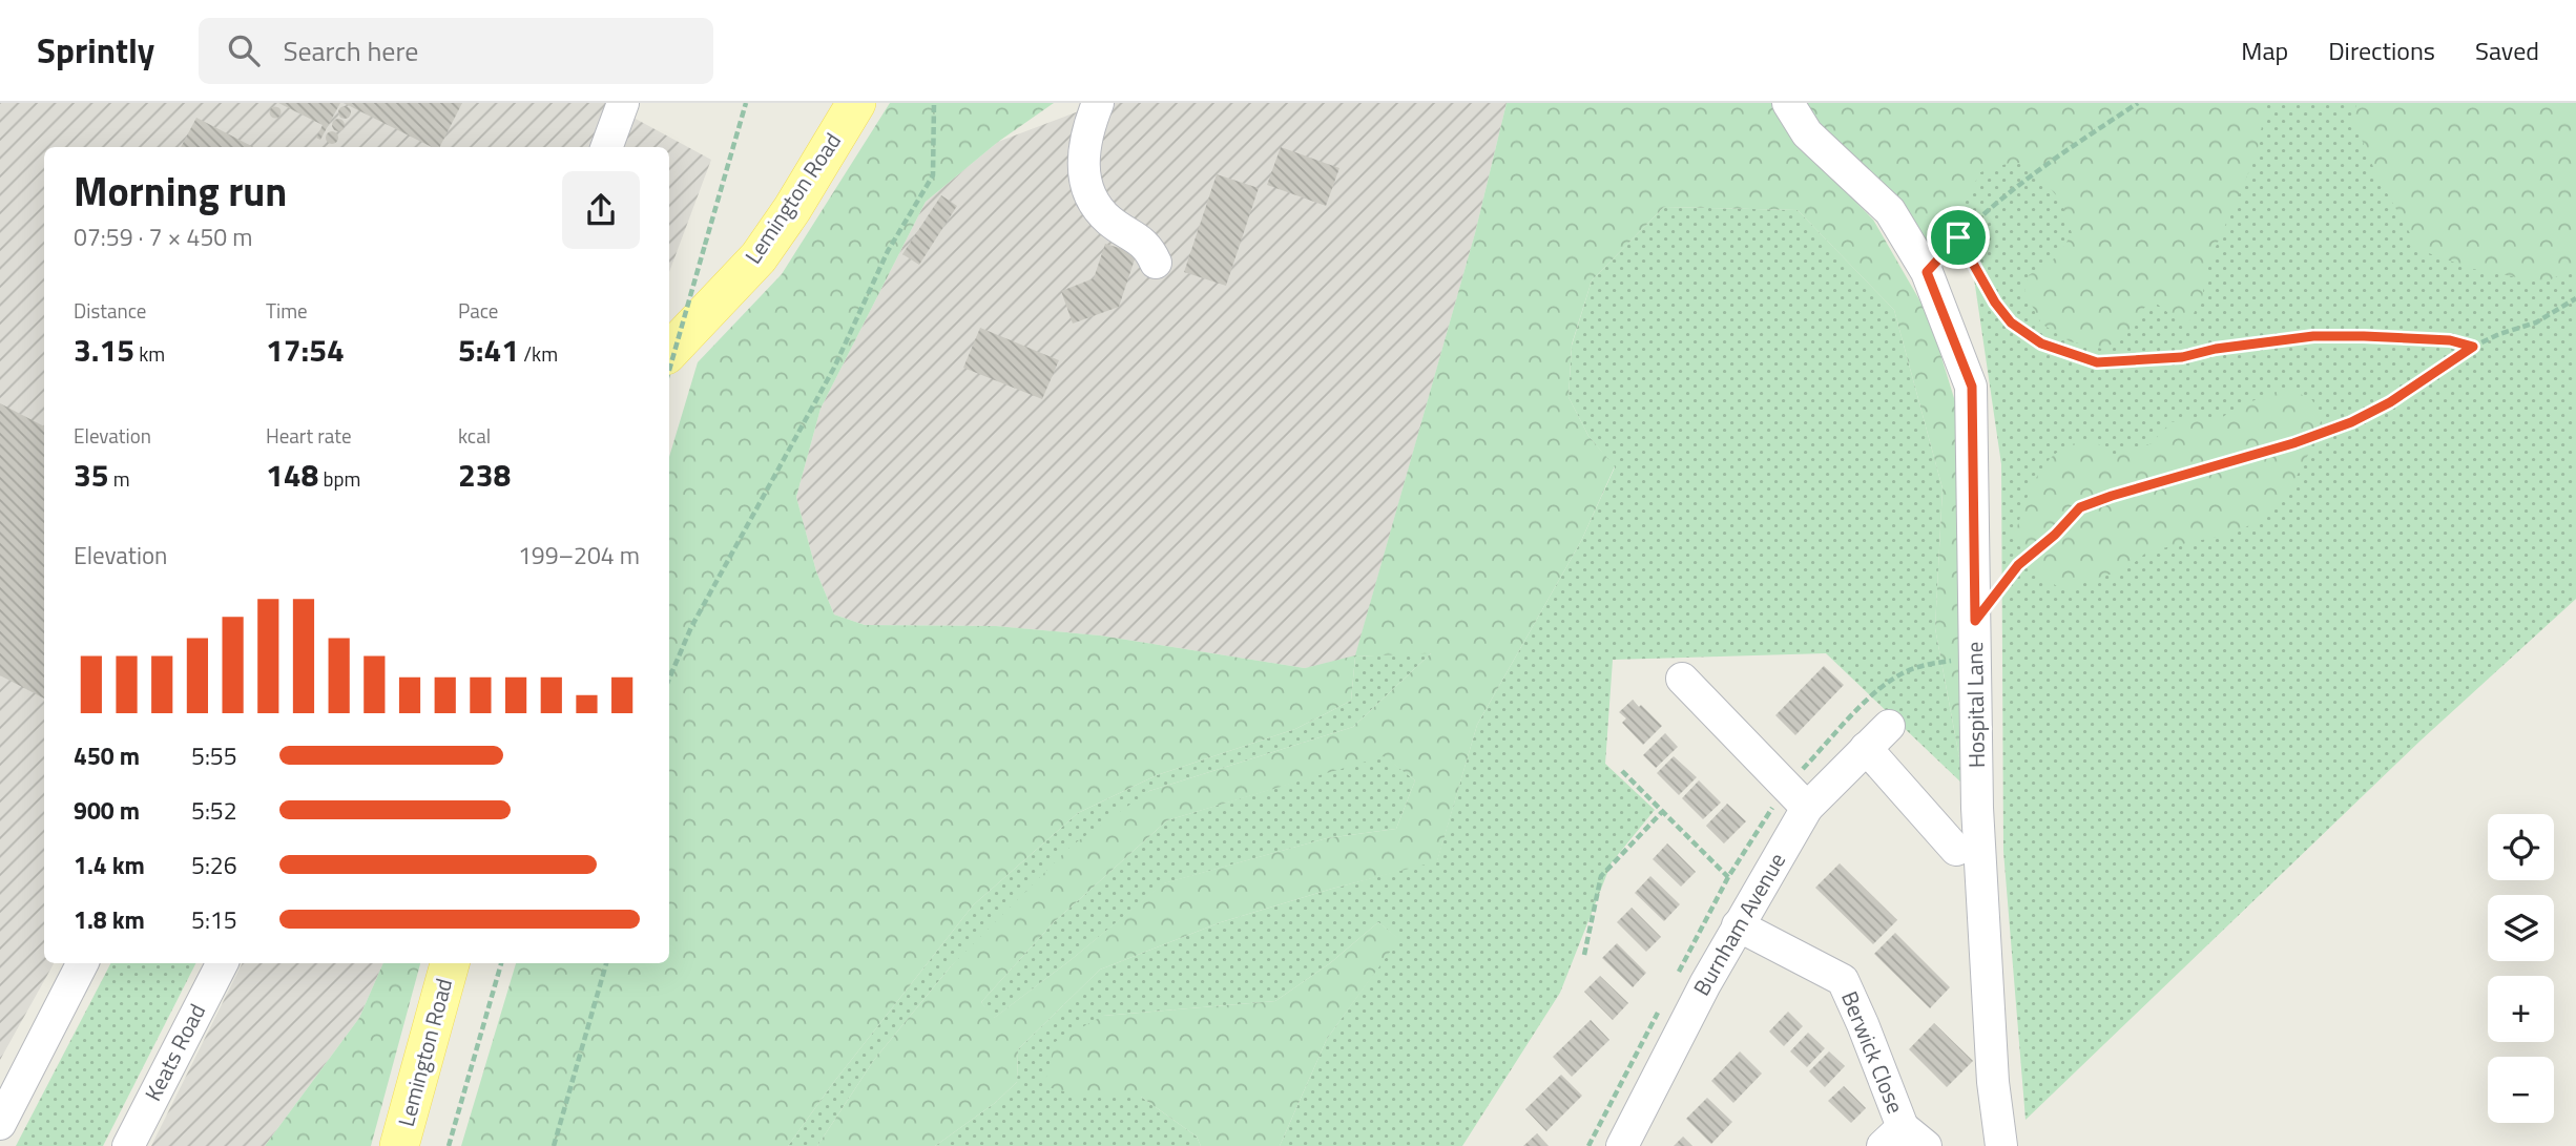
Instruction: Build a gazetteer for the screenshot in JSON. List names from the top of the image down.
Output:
{
  "streets": {
    "main road": ["Lemington Road"],
    "street": [
      "Hospital Lane",
      "Burnham Avenue",
      "Keats Road",
      "Berwick Close"
    ]
  },
  "crossings": [
    ["Burnham Avenue", "Berwick Close"]
  ],
  "page": {
    "header": "Sprintly",
    "search": "Search here",
    "nav": ["Map", "Directions", "Saved"],
    "heading": ["Morning run", "07:59 · 7 × 450 m"],
    "stats": [
      ["Distance", "3.15 km"],
      ["Time", "17:54"],
      ["Pace", "5:41 /km"],
      ["Elevation", "35 m"],
      ["Heart rate", "148 bpm"],
      ["kcal", "238"]
    ],
    "chart": ["Elevation", "199–204 m"],
    "list": [
      {
        "name": "450 m",
        "note": "5:55"
      },
      {
        "name": "900 m",
        "note": "5:52"
      },
      {
        "name": "1.4 km",
        "note": "5:26"
      },
      {
        "name": "1.8 km",
        "note": "5:15"
      }
    ],
    "map_buttons": ["+", "−"]
  }
}
